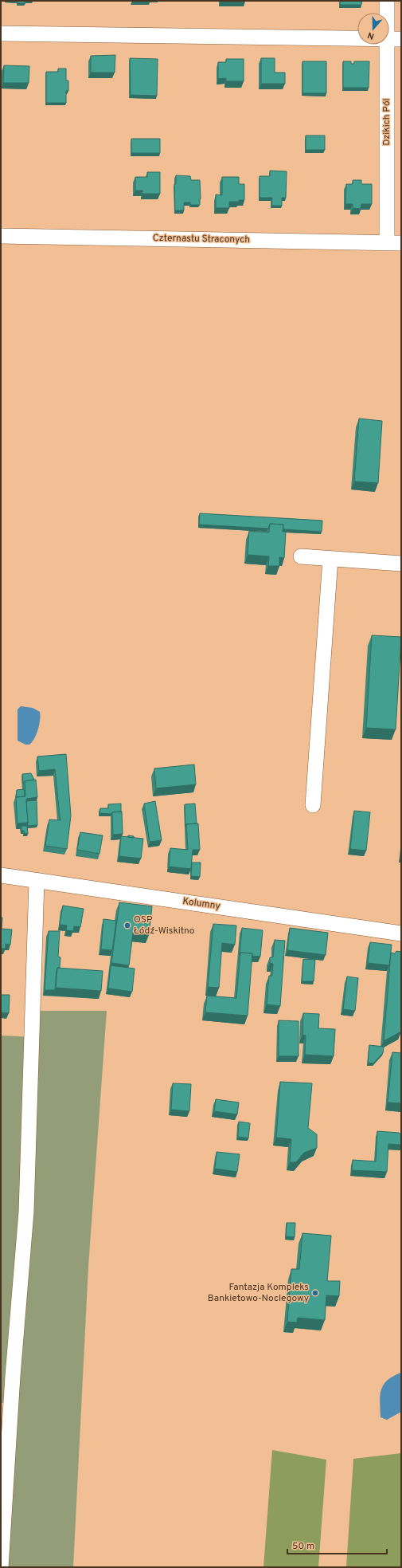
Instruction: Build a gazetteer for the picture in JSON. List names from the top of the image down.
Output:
{
  "streets": {
    "street": ["Dzikich Pól", "Czternastu Straconych", "Kolumny"]
  },
  "crossings": [
    ["Dzikich Pól", "Czternastu Straconych"]
  ],
  "places": ["OSP Łódź-Wiskitno", "Fantazja Kompleks Bankietowo-Noclegowy"],
  "scale_bar": "50 m",
  "north": "bottom"
}
